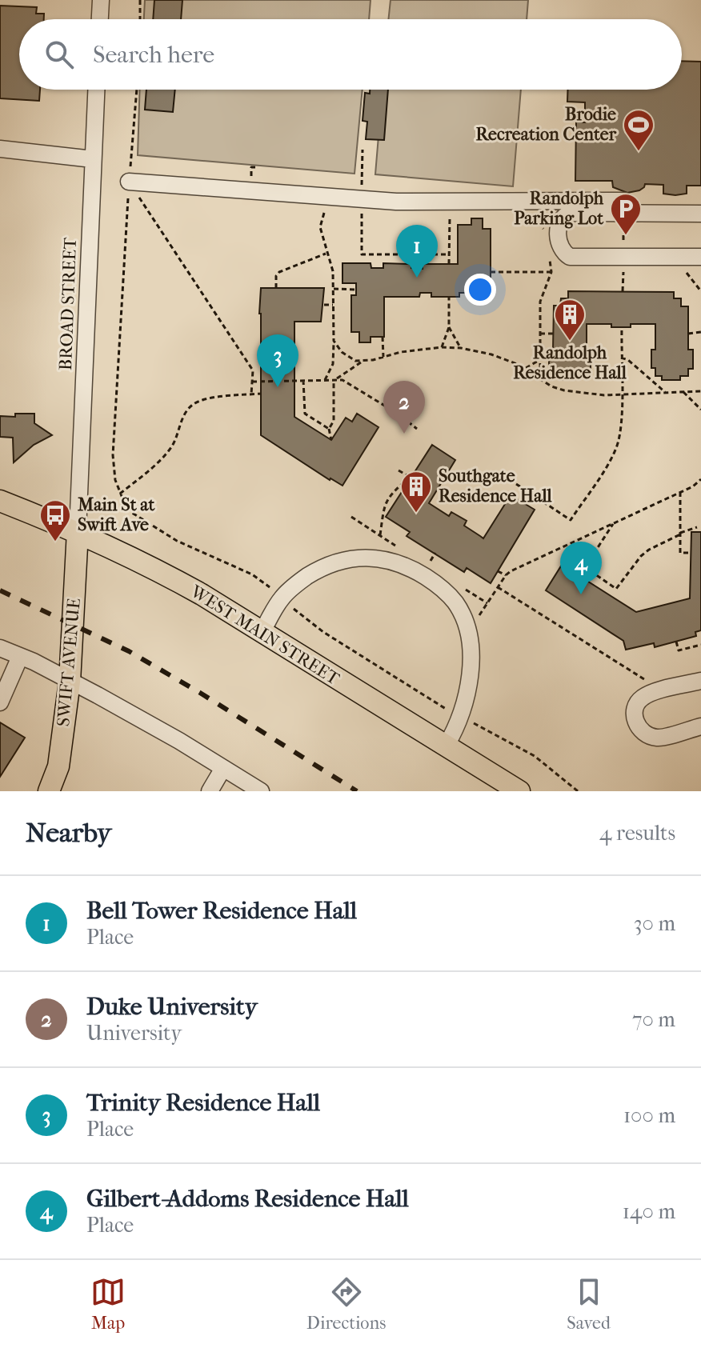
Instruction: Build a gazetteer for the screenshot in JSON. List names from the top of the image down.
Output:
{
  "streets": {
    "main road": ["WEST MAIN STREET", "SWIFT AVENUE"],
    "street": ["BROAD STREET"]
  },
  "crossings": [
    ["BROAD STREET", "WEST MAIN STREET"],
    ["BROAD STREET", "SWIFT AVENUE"],
    ["WEST MAIN STREET", "SWIFT AVENUE"]
  ],
  "places": {
    "sports": ["Brodie Recreation Center"],
    "parking": ["Randolph Parking Lot"],
    "building": ["Randolph Residence Hall", "Southgate Residence Hall"],
    "bus stop": ["Main St at Swift Ave"]
  },
  "page": {
    "search": "Search here",
    "pins": [
      "1",
      "3",
      "2",
      "4"
    ],
    "heading": ["Nearby", "4 results"],
    "list": [
      {
        "mark": "1",
        "name": "Bell Tower Residence Hall",
        "note": "Place",
        "value": "30 m"
      },
      {
        "mark": "2",
        "name": "Duke University",
        "note": "University",
        "value": "70 m"
      },
      {
        "mark": "3",
        "name": "Trinity Residence Hall",
        "note": "Place",
        "value": "100 m"
      },
      {
        "mark": "4",
        "name": "Gilbert-Addoms Residence Hall",
        "note": "Place",
        "value": "140 m"
      }
    ],
    "nav": ["Map", "Directions", "Saved"]
  }
}
